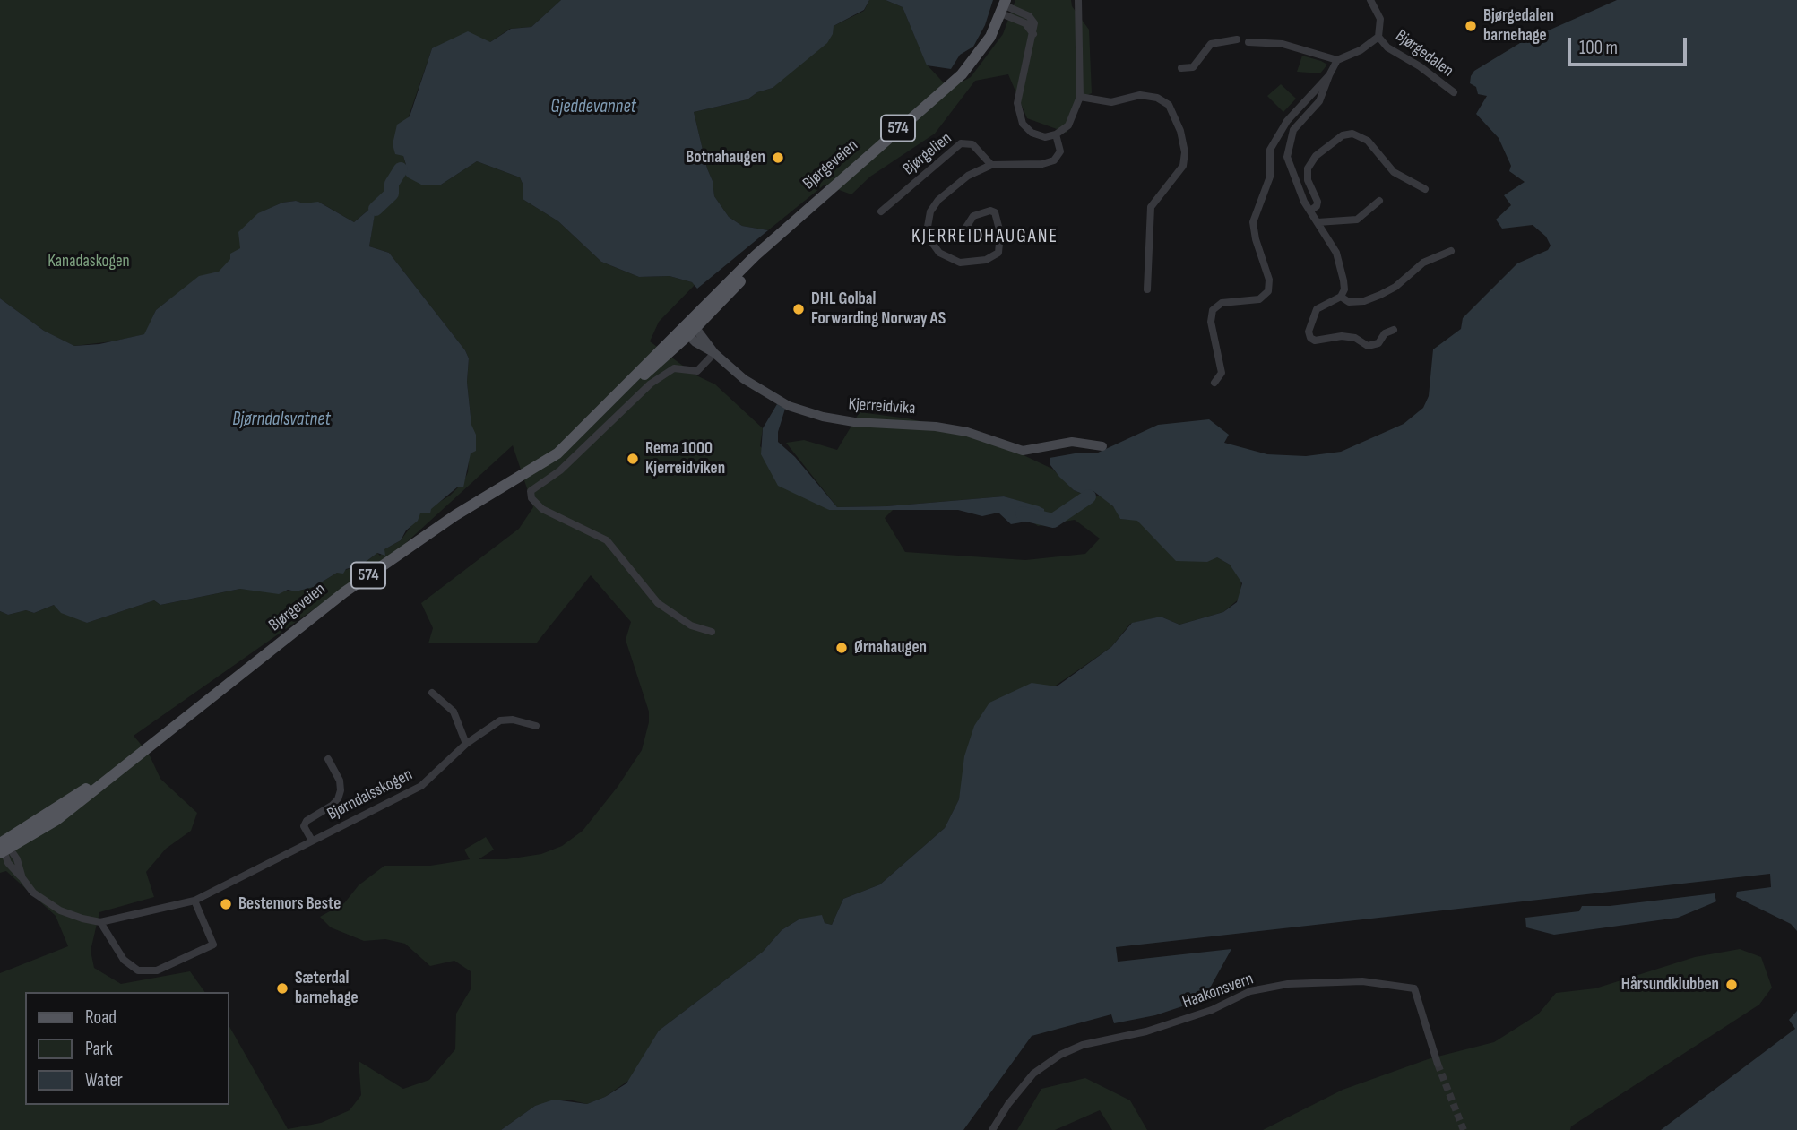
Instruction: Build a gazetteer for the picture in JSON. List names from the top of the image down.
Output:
{
  "streets": {
    "main road": ["574", "Bjørgeveien"],
    "street": [
      "Bjørgedalen",
      "Bjørgelien",
      "Kjerreidvika",
      "Bjørndalsskogen",
      "Haakonsvern"
    ]
  },
  "crossings": [
    ["Bjørgeveien", "Kjerreidvika"],
    ["Bjørgeveien", "Bjørndalsskogen"]
  ],
  "districts": ["KJERREIDHAUGANE"],
  "water": ["Gjeddevannet", "Bjørndalsvatnet"],
  "parks": ["Kanadaskogen"],
  "places": [
    "Bjørgedalen barnehage",
    "Botnahaugen",
    "DHL Golbal Forwarding Norway AS",
    "Rema 1000 Kjerreidviken",
    "Ørnahaugen",
    "Bestemors Beste",
    "Hårsundklubben",
    "Sæterdal barnehage"
  ],
  "legend": ["Road", "Park", "Water"],
  "scale_bar": "100 m"
}
